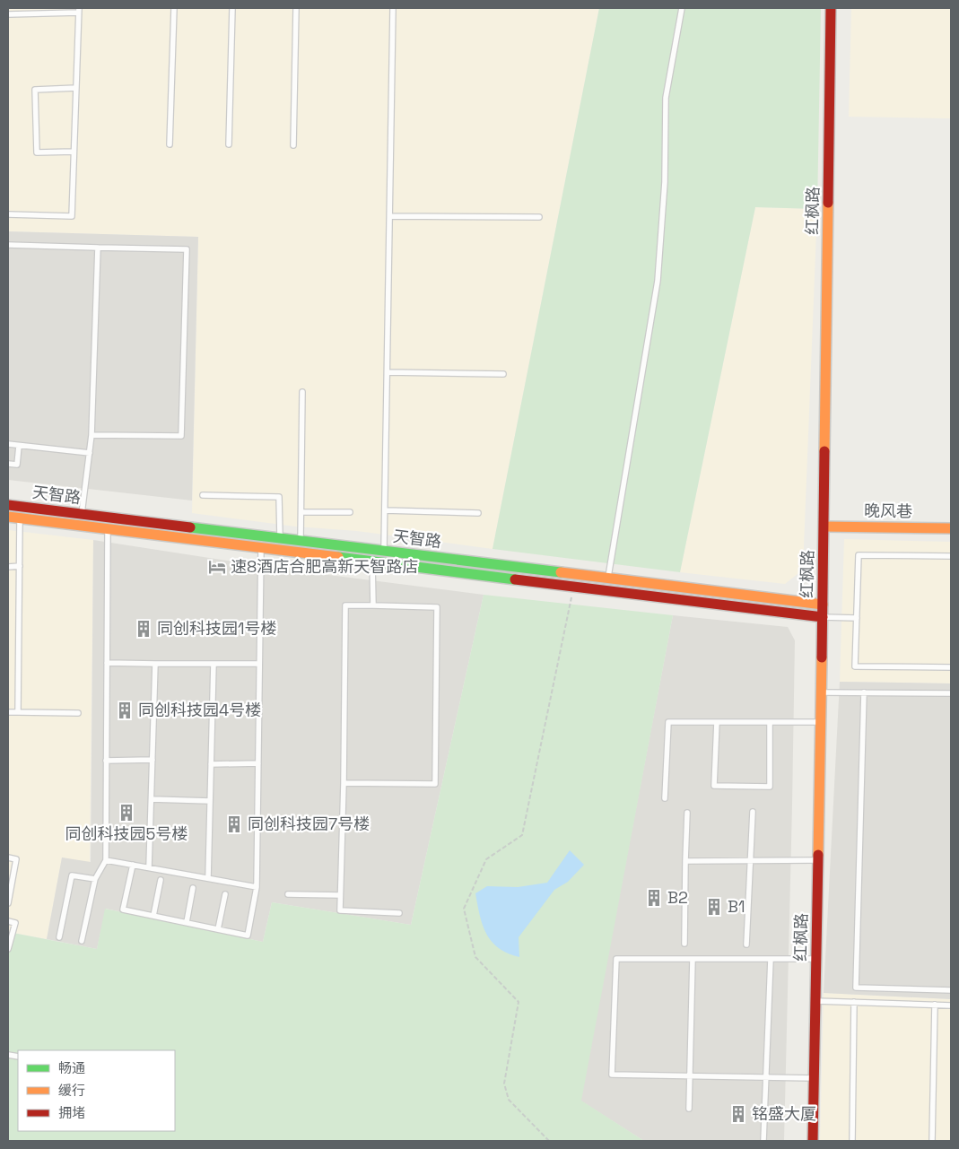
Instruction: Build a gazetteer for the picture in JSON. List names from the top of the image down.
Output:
{
  "streets": {
    "street": ["红枫路", "天智路", "晚风巷"]
  },
  "crossings": [
    ["红枫路", "天智路"],
    ["红枫路", "晚风巷"]
  ],
  "places": {
    "hotel": ["速8酒店合肥高新天智路店"],
    "building": [
      "同创科技园1号楼",
      "同创科技园4号楼",
      "同创科技园5号楼",
      "同创科技园7号楼",
      "B2",
      "B1",
      "铭盛大厦"
    ]
  },
  "legend": ["畅通", "缓行", "拥堵"]
}
